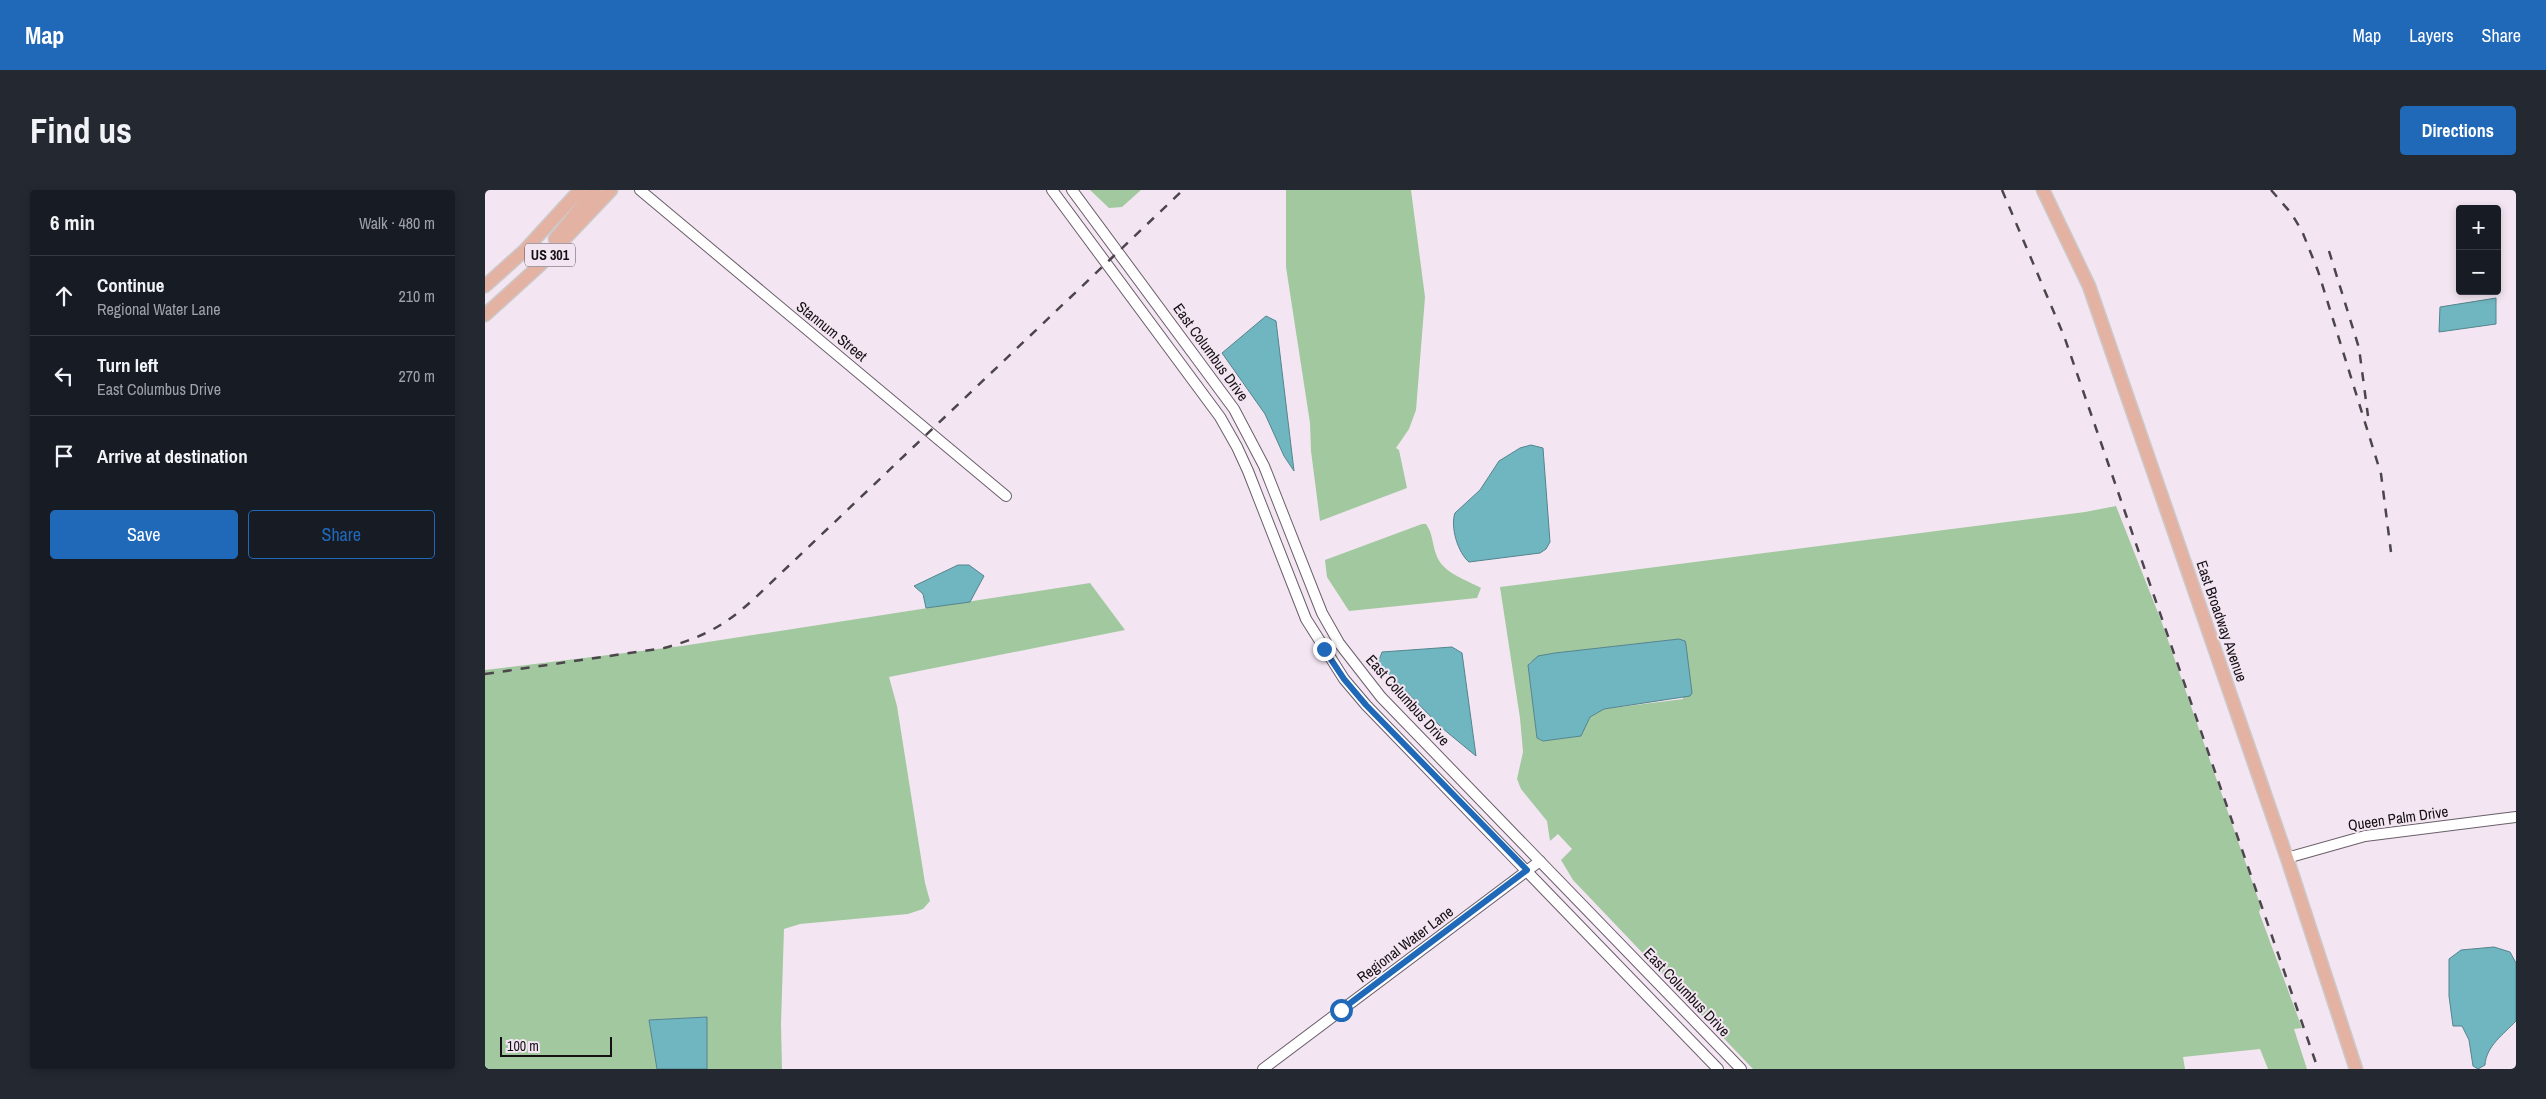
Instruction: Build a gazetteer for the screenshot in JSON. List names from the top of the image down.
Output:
{
  "streets": {
    "main road": ["US 301", "East Broadway Avenue"],
    "street": [
      "Stannum Street",
      "East Columbus Drive",
      "Queen Palm Drive",
      "Regional Water Lane"
    ]
  },
  "crossings": [
    ["East Columbus Drive", "Regional Water Lane"],
    ["East Broadway Avenue", "Queen Palm Drive"]
  ],
  "scale_bar": "100 m",
  "page": {
    "header": "Map",
    "nav": ["Map", "Layers", "Share"],
    "buttons": [
      "Directions",
      ["Save", "Share"]
    ],
    "title": "Find us",
    "heading": ["6 min", "Walk · 480 m"],
    "map_buttons": ["+", "−"],
    "list": [
      ["Continue", "Regional Water Lane", "210 m"],
      ["Turn left", "East Columbus Drive", "270 m"],
      "Arrive at destination"
    ],
    "scale": "100 m"
  }
}
